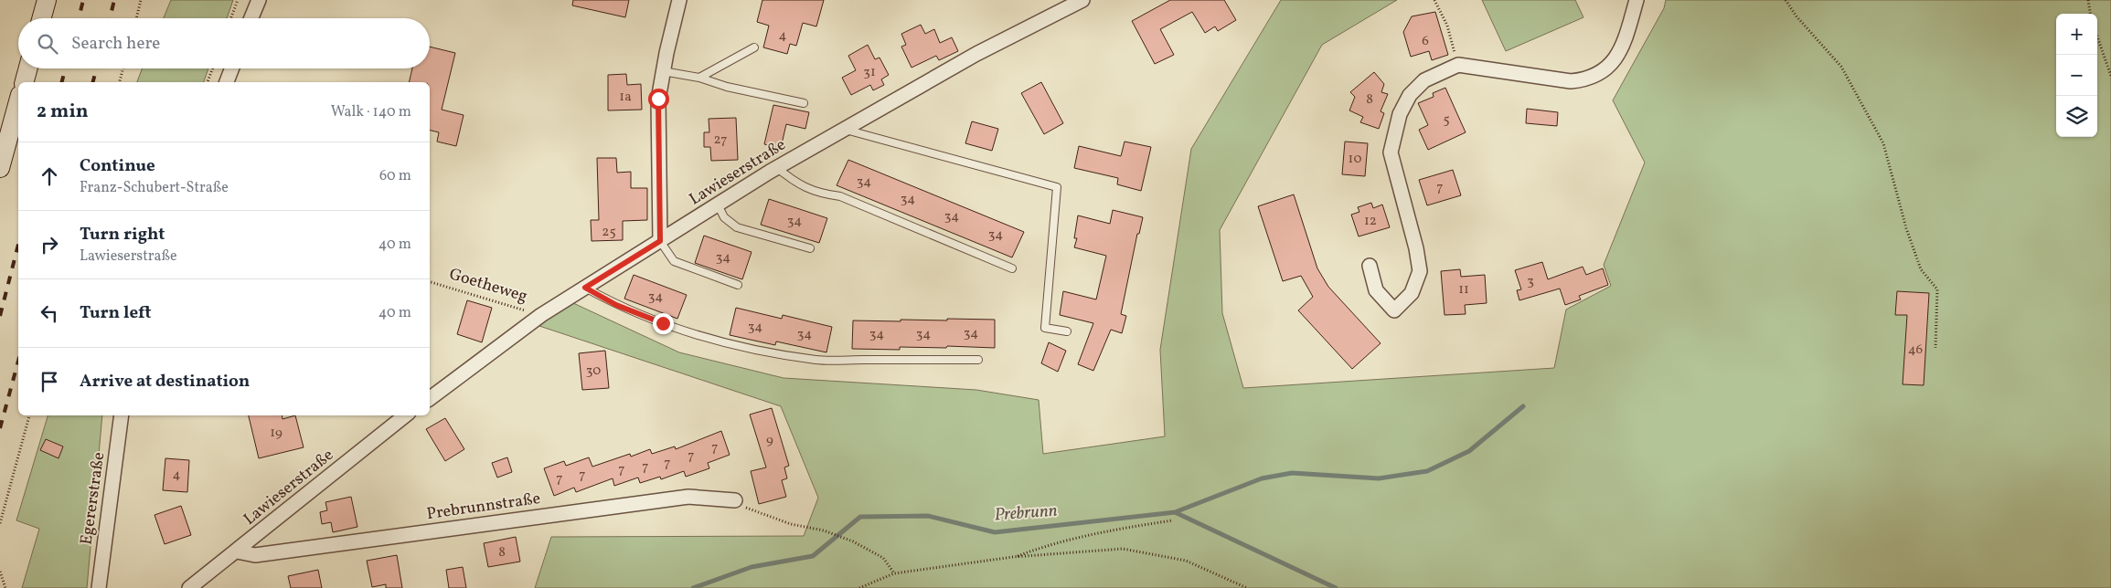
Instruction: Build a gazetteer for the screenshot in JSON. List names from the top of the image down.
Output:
{
  "streets": {
    "street": ["Lawieserstraße", "Egererstraße", "Prebrunnstraße"],
    "path": ["Goetheweg"]
  },
  "crossings": [
    ["Lawieserstraße", "Goetheweg"],
    ["Lawieserstraße", "Prebrunnstraße"]
  ],
  "water": ["Prebrunn"],
  "house_numbers": [
    "4",
    "6",
    "31",
    "1a",
    "8",
    "5",
    "27",
    "10",
    "34",
    "7",
    "34",
    "34",
    "34",
    "12",
    "25",
    "34",
    "34",
    "3",
    "11",
    "34",
    "34",
    "34",
    "34",
    "34",
    "34",
    "46",
    "30",
    "19",
    "9",
    "7",
    "7",
    "7",
    "7",
    "7",
    "4",
    "7",
    "7",
    "8"
  ],
  "page": {
    "map_buttons": ["+", "−"],
    "search": "Search here",
    "heading": ["2 min", "Walk · 140 m"],
    "list": [
      ["Continue", "Franz-Schubert-Straße", "60 m"],
      ["Turn right", "Lawieserstraße", "40 m"],
      ["Turn left", "40 m"],
      "Arrive at destination"
    ]
  }
}
